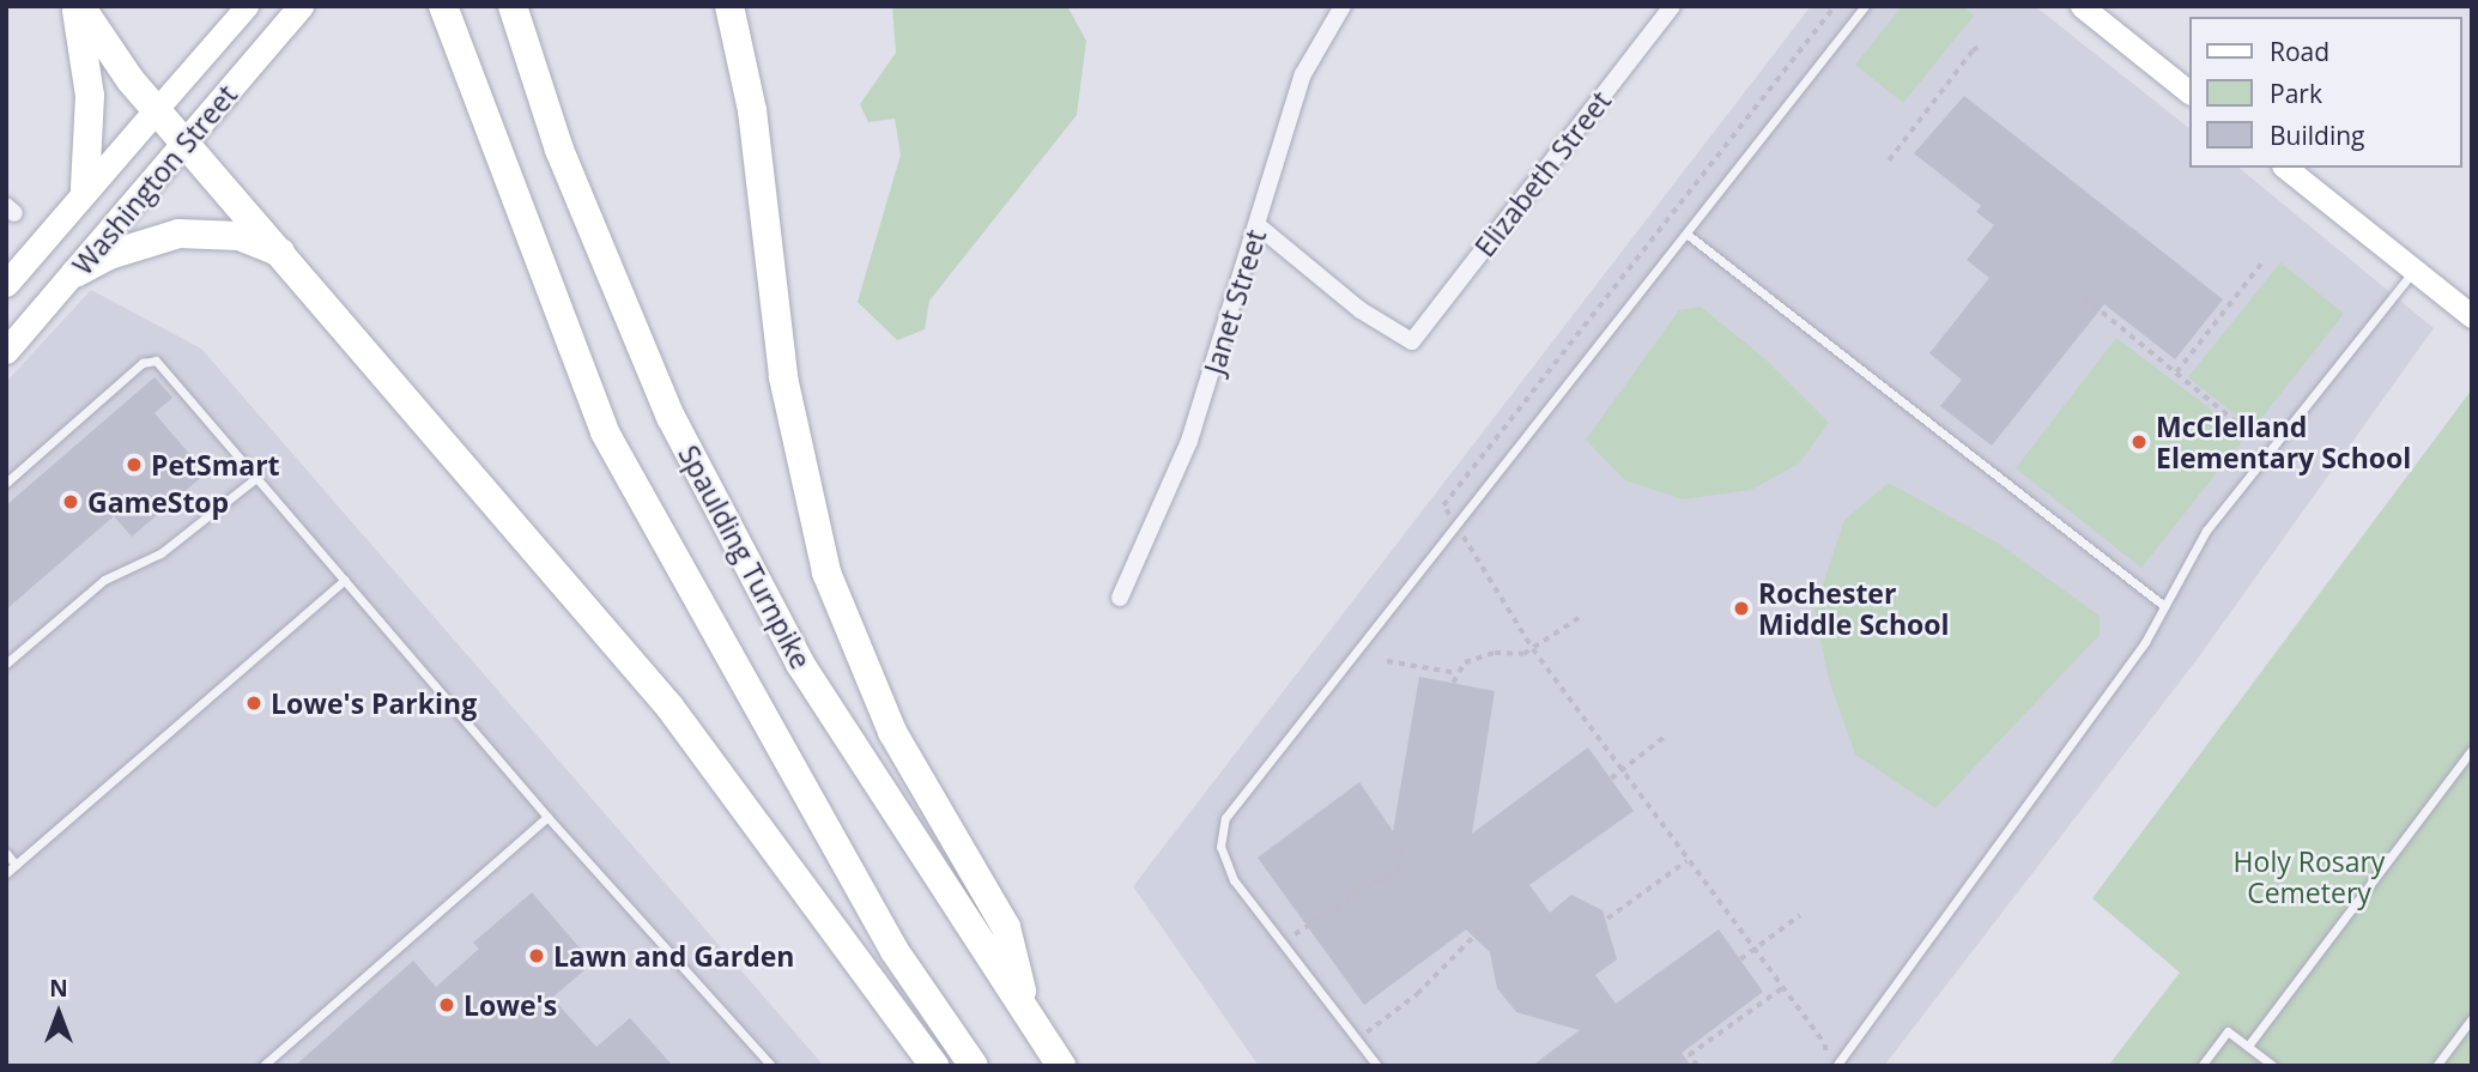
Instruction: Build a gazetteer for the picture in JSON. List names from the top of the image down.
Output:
{
  "streets": {
    "highway": ["Spaulding Turnpike"],
    "main road": ["Washington Street"],
    "street": ["Elizabeth Street", "Janet Street"]
  },
  "crossings": [
    ["Elizabeth Street", "Janet Street"]
  ],
  "parks": ["Holy Rosary Cemetery"],
  "places": [
    "McClelland Elementary School",
    "PetSmart",
    "GameStop",
    "Rochester Middle School",
    "Lowe's Parking",
    "Lawn and Garden",
    "Lowe's"
  ],
  "legend": ["Road", "Park", "Building"],
  "north": "top"
}
